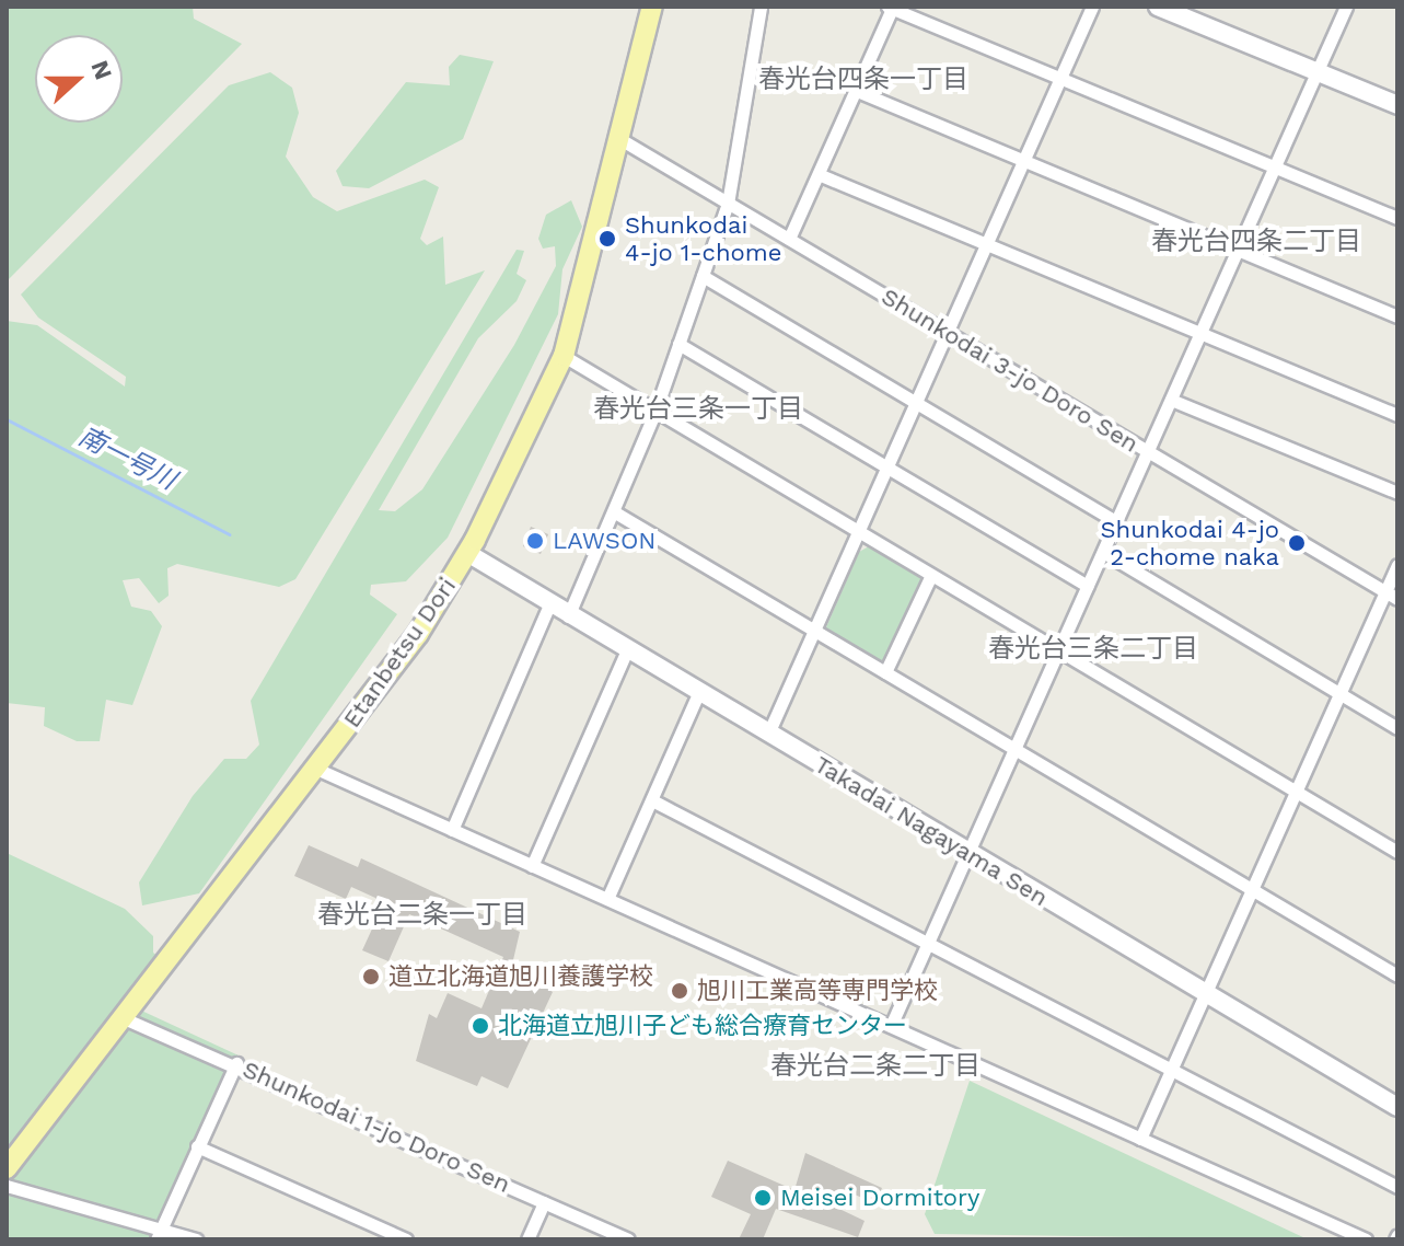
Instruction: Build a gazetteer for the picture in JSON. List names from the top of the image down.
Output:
{
  "streets": {
    "main road": ["Etanbetsu Dori"],
    "street": ["Shunkodai 3-jo Doro Sen", "Takadai Nagayama Sen", "Shunkodai 1-jo Doro Sen"]
  },
  "crossings": [
    ["Shunkodai 3-jo Doro Sen", "Etanbetsu Dori"],
    ["Etanbetsu Dori", "Takadai Nagayama Sen"],
    ["Etanbetsu Dori", "Shunkodai 1-jo Doro Sen"]
  ],
  "districts": [
    "春光台四条一丁目",
    "春光台四条二丁目",
    "春光台三条一丁目",
    "春光台三条二丁目",
    "春光台二条一丁目",
    "春光台二条二丁目"
  ],
  "water": ["南一号川"],
  "places": [
    "Shunkodai 4-jo 1-chome",
    "LAWSON",
    "Shunkodai 4-jo 2-chome naka",
    "道立北海道旭川養護学校",
    "旭川工業高等専門学校",
    "北海道立旭川子ども総合療育センター",
    "Meisei Dormitory"
  ],
  "north": "right"
}
